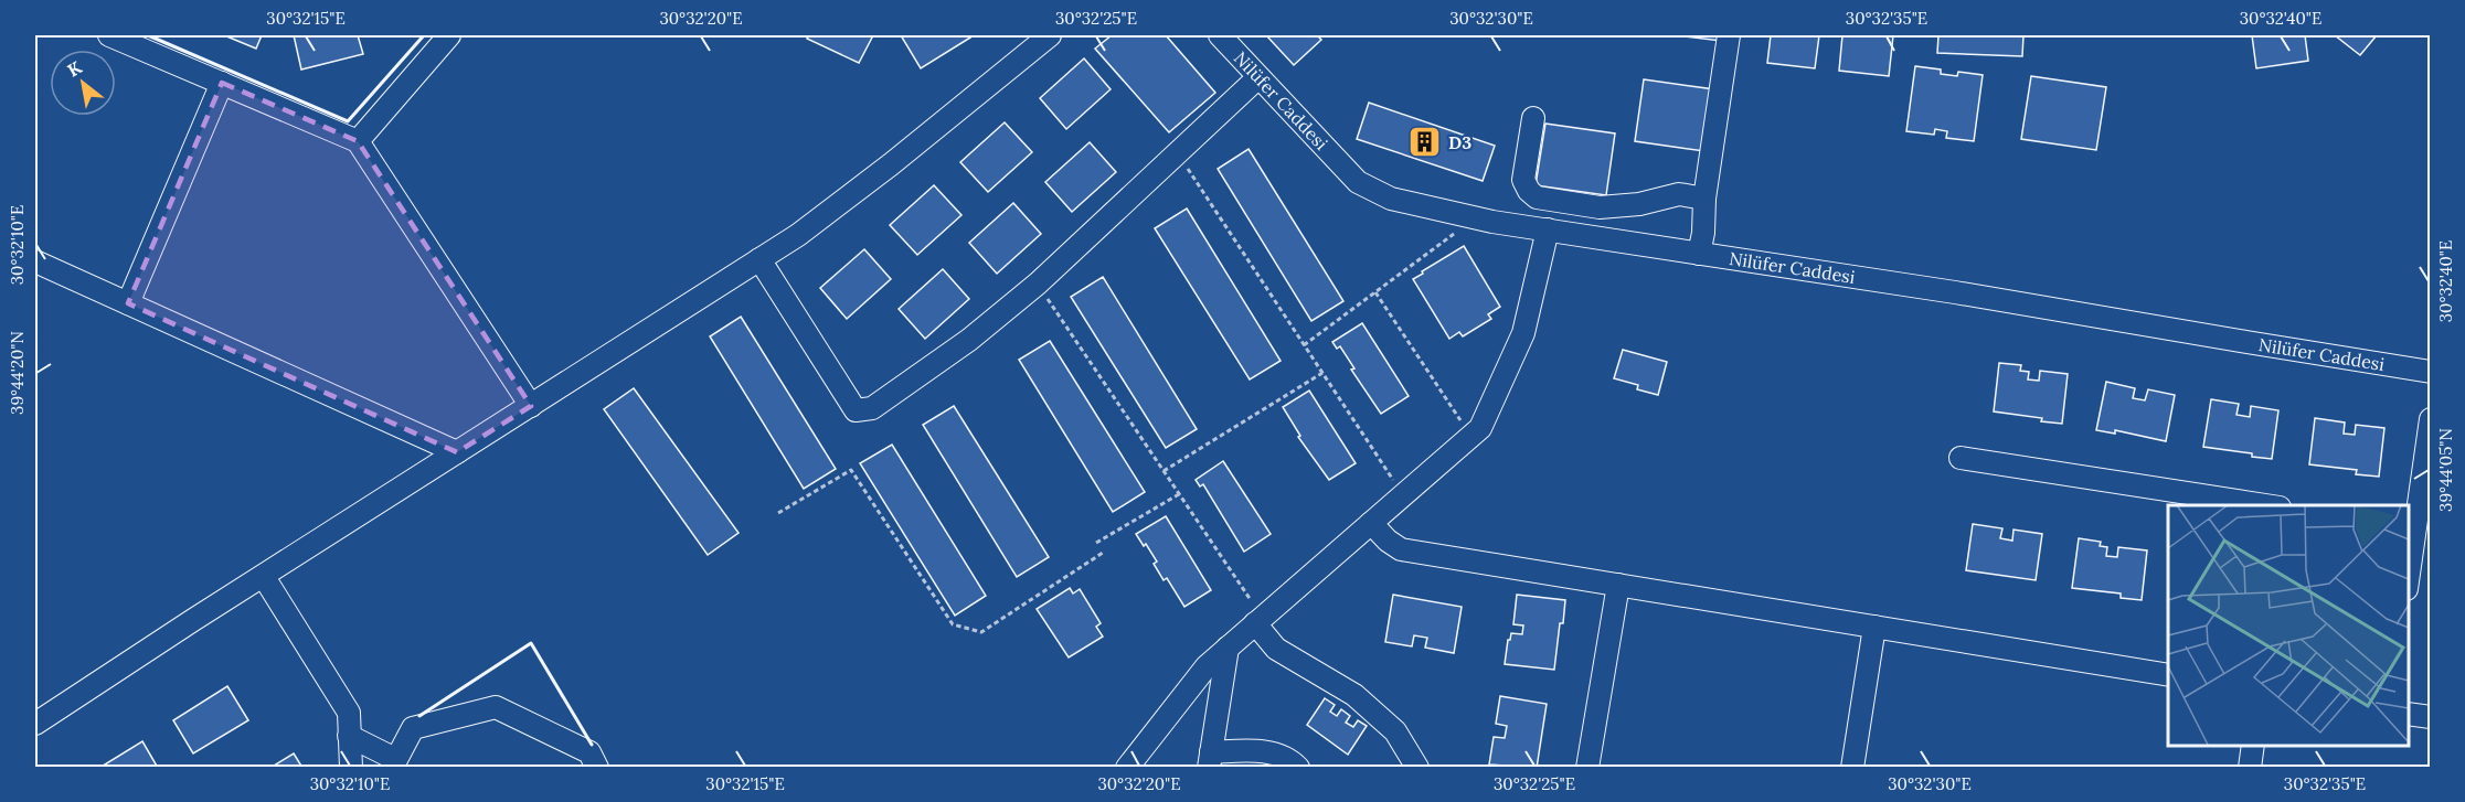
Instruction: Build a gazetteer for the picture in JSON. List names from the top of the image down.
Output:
{
  "streets": {
    "street": ["Nilüfer Caddesi"]
  },
  "places": {
    "building": ["D3"]
  },
  "north": "top left",
  "coordinates": [
    "30°32'15\"E",
    "30°32'20\"E",
    "30°32'25\"E",
    "30°32'30\"E",
    "30°32'35\"E",
    "30°32'40\"E",
    "30°32'10\"E",
    "39°44'20\"N",
    "39°44'05\"N"
  ]
}
